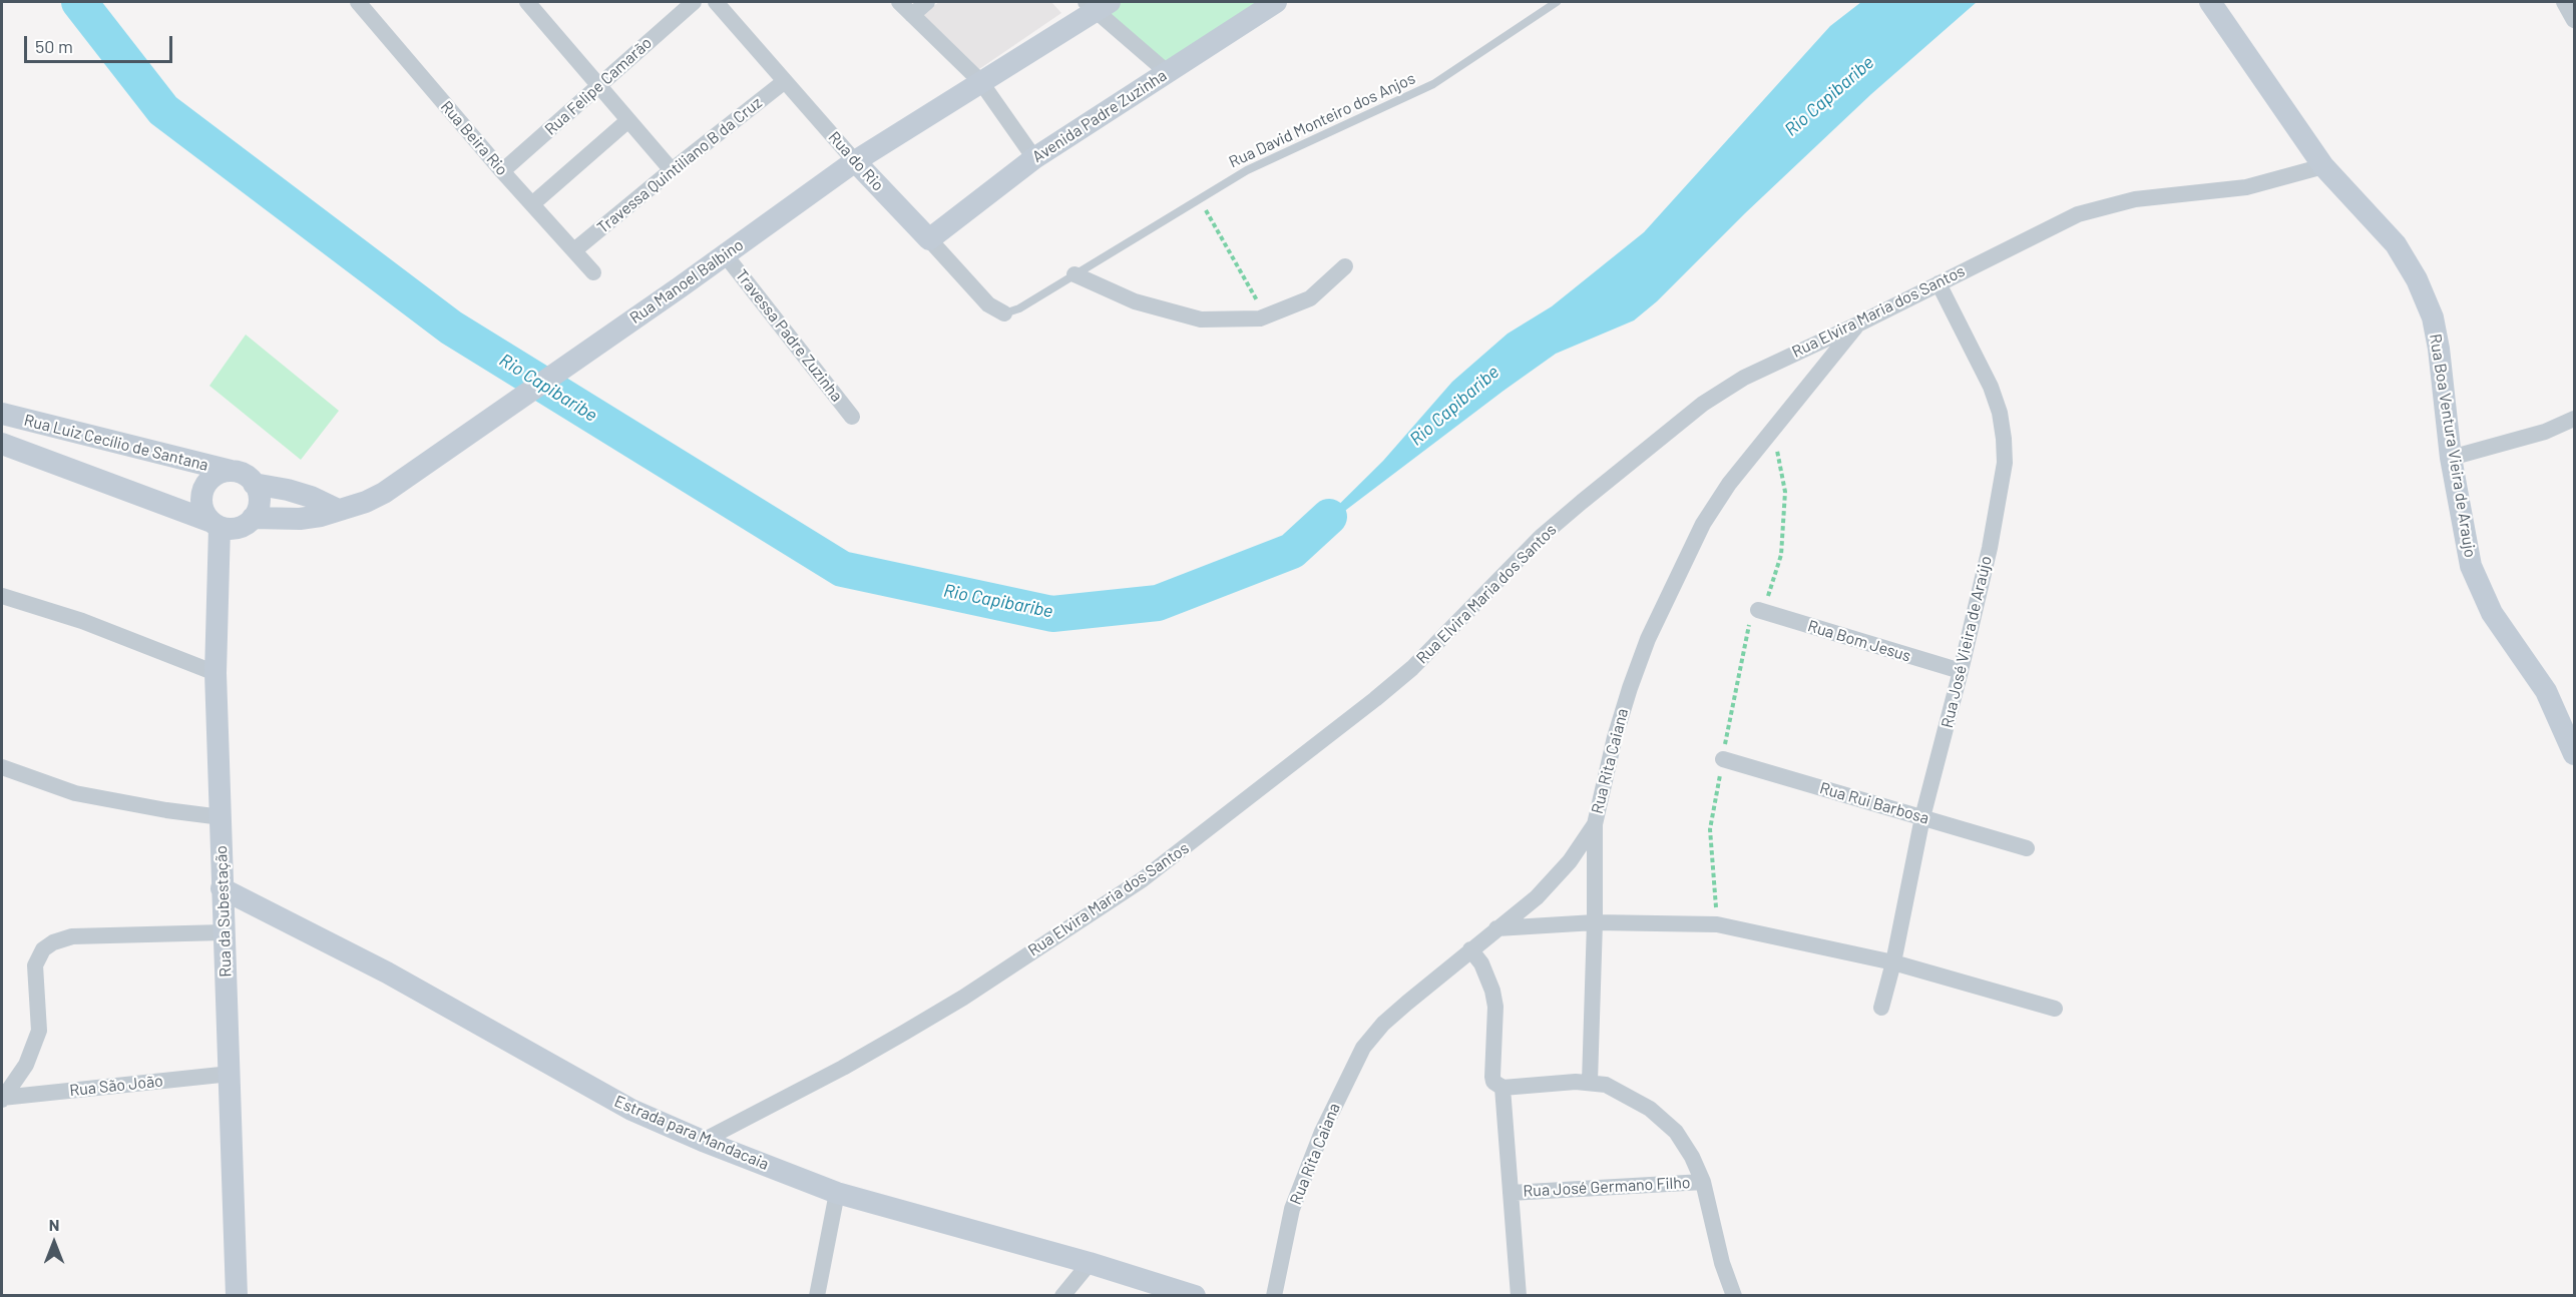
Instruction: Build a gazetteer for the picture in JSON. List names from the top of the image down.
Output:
{
  "streets": {
    "street": [
      "Rua Felipe Camarão",
      "Avenida Padre Zuzinha",
      "Rua Beira Rio",
      "Rua do Rio",
      "Travessa Quintiliano B da Cruz",
      "Rua Manoel Balbino",
      "Rua Elvira Maria dos Santos",
      "Travessa Padre Zuzinha",
      "Rua Luiz Cecílio de Santana",
      "Rua Boa Ventura Vieira de Araujo",
      "Rua Bom Jesus",
      "Rua José Vieira de Araújo",
      "Rua Rita Caiana",
      "Rua Rui Barbosa",
      "Rua da Subestação",
      "Rua São João",
      "Estrada para Mandacaia",
      "Rua José Germano Filho"
    ],
    "lane": ["Rua David Monteiro dos Anjos"]
  },
  "crossings": [
    ["Rua Felipe Camarão", "Rua Beira Rio"],
    ["Avenida Padre Zuzinha", "Rua do Rio"],
    ["Rua David Monteiro dos Anjos", "Rua do Rio"],
    ["Rua Beira Rio", "Travessa Quintiliano B da Cruz"],
    ["Rua do Rio", "Travessa Quintiliano B da Cruz"],
    ["Rua do Rio", "Rua Manoel Balbino"],
    ["Rua Manoel Balbino", "Travessa Padre Zuzinha"],
    ["Rua Manoel Balbino", "Rua Luiz Cecílio de Santana"],
    ["Rua Manoel Balbino", "Rua da Subestação"],
    ["Rua Elvira Maria dos Santos", "Rua Boa Ventura Vieira de Araujo"],
    ["Rua Elvira Maria dos Santos", "Rua José Vieira de Araújo"],
    ["Rua Elvira Maria dos Santos", "Rua Rita Caiana"],
    ["Rua Elvira Maria dos Santos", "Estrada para Mandacaia"],
    ["Rua Luiz Cecílio de Santana", "Rua da Subestação"],
    ["Rua Bom Jesus", "Rua José Vieira de Araújo"],
    ["Rua José Vieira de Araújo", "Rua Rui Barbosa"],
    ["Rua da Subestação", "Rua São João"],
    ["Rua da Subestação", "Estrada para Mandacaia"]
  ],
  "water": ["Rio Capibaribe"],
  "scale_bar": "50 m",
  "north": "top"
}
